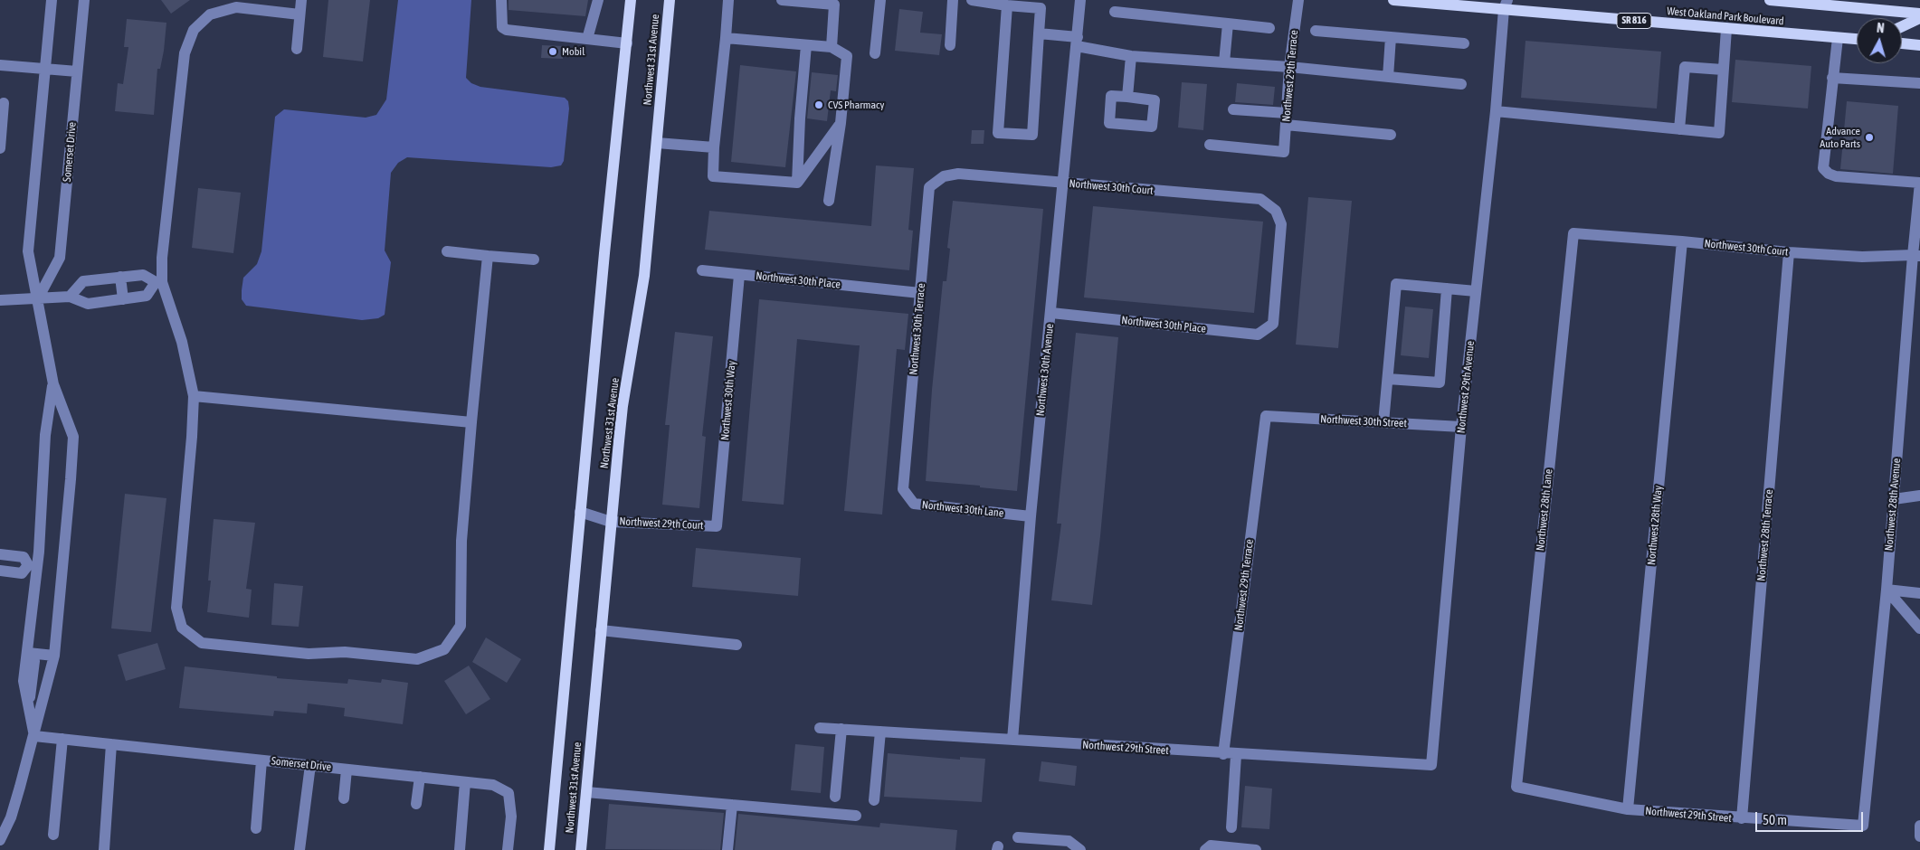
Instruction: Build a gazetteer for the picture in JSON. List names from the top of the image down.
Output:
{
  "streets": {
    "main road": ["West Oakland Park Boulevard", "SR 816", "Northwest 31st Avenue"],
    "street": [
      "Northwest 29th Terrace",
      "Somerset Drive",
      "Northwest 30th Court",
      "Northwest 30th Place",
      "Northwest 30th Terrace",
      "Northwest 30th Avenue",
      "Northwest 29th Avenue",
      "Northwest 30th Way",
      "Northwest 30th Street",
      "Northwest 28th Avenue",
      "Northwest 30th Lane",
      "Northwest 28th Lane",
      "Northwest 29th Court",
      "Northwest 28th Way",
      "Northwest 28th Terrace",
      "Northwest 29th Street"
    ]
  },
  "crossings": [
    ["West Oakland Park Boulevard", "Northwest 29th Avenue"],
    ["Northwest 31st Avenue", "Northwest 29th Court"],
    ["Northwest 29th Terrace", "Northwest 30th Street"],
    ["Northwest 29th Terrace", "Northwest 29th Street"],
    ["Northwest 30th Court", "Northwest 30th Place"],
    ["Northwest 30th Court", "Northwest 30th Terrace"],
    ["Northwest 30th Court", "Northwest 30th Avenue"],
    ["Northwest 30th Court", "Northwest 28th Avenue"],
    ["Northwest 30th Court", "Northwest 28th Lane"],
    ["Northwest 30th Court", "Northwest 28th Way"],
    ["Northwest 30th Court", "Northwest 28th Terrace"],
    ["Northwest 30th Place", "Northwest 30th Terrace"],
    ["Northwest 30th Place", "Northwest 30th Avenue"],
    ["Northwest 30th Place", "Northwest 30th Way"],
    ["Northwest 30th Terrace", "Northwest 30th Lane"],
    ["Northwest 30th Avenue", "Northwest 30th Lane"],
    ["Northwest 30th Avenue", "Northwest 29th Street"],
    ["Northwest 29th Avenue", "Northwest 30th Street"],
    ["Northwest 29th Avenue", "Northwest 29th Street"],
    ["Northwest 30th Way", "Northwest 29th Court"],
    ["Northwest 28th Avenue", "Northwest 29th Street"],
    ["Northwest 28th Lane", "Northwest 29th Street"],
    ["Northwest 28th Way", "Northwest 29th Street"],
    ["Northwest 28th Terrace", "Northwest 29th Street"]
  ],
  "places": ["Mobil", "CVS Pharmacy", "Advance Auto Parts"],
  "scale_bar": "50 m",
  "north": "top"
}
